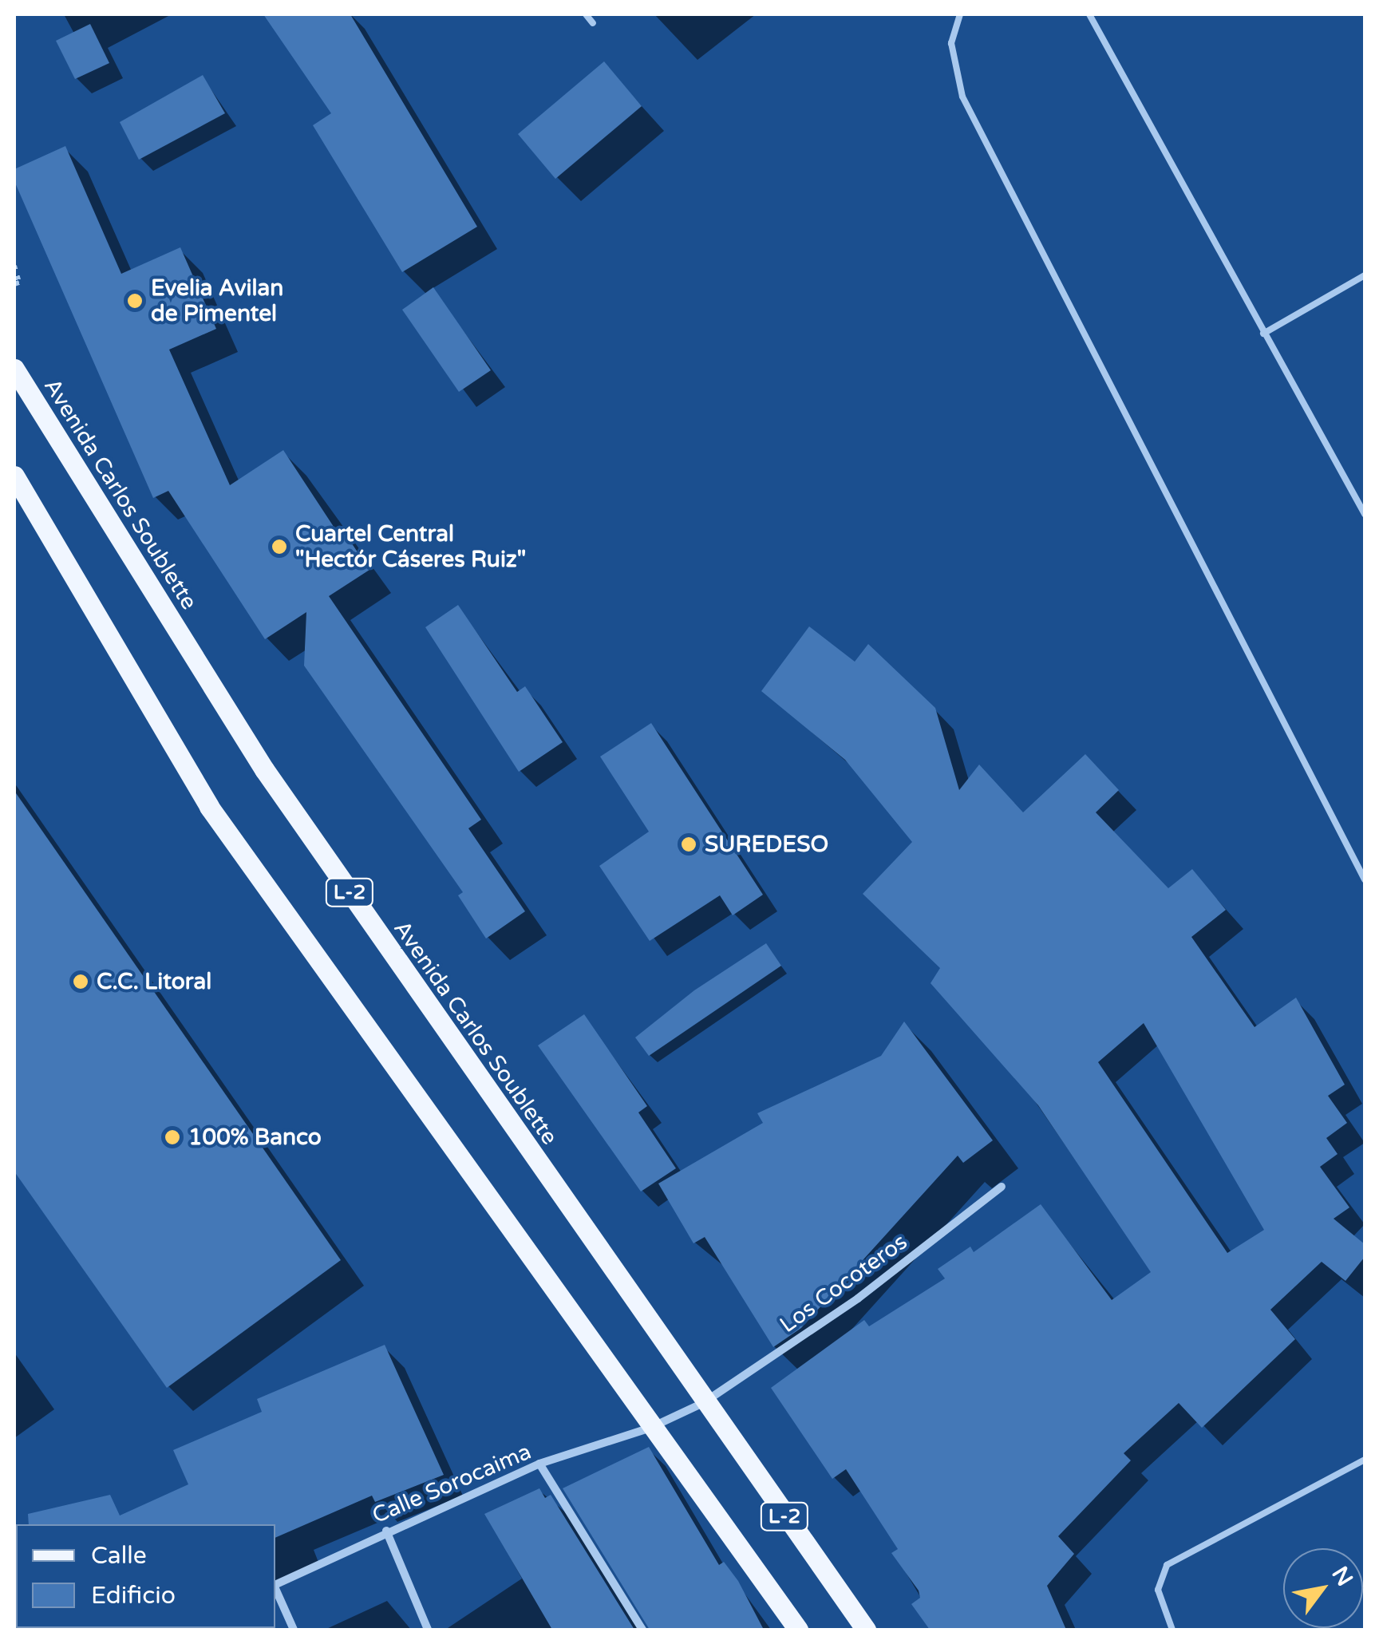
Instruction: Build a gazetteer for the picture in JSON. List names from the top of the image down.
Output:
{
  "streets": {
    "main road": ["Avenida Carlos Soublette", "L-2"],
    "street": ["Los Cocoteros", "Calle Sorocaima"]
  },
  "crossings": [
    ["Avenida Carlos Soublette", "Los Cocoteros"],
    ["L-2", "Los Cocoteros"],
    ["L-2", "Calle Sorocaima"],
    ["Los Cocoteros", "Calle Sorocaima"]
  ],
  "places": [
    "Evelia Avilan de Pimentel",
    "Cuartel Central \"Hectór Cáseres Ruiz\"",
    "SUREDESO",
    "C.C. Litoral",
    "100% Banco"
  ],
  "legend": ["Calle", "Edificio"],
  "north": "top right"
}
